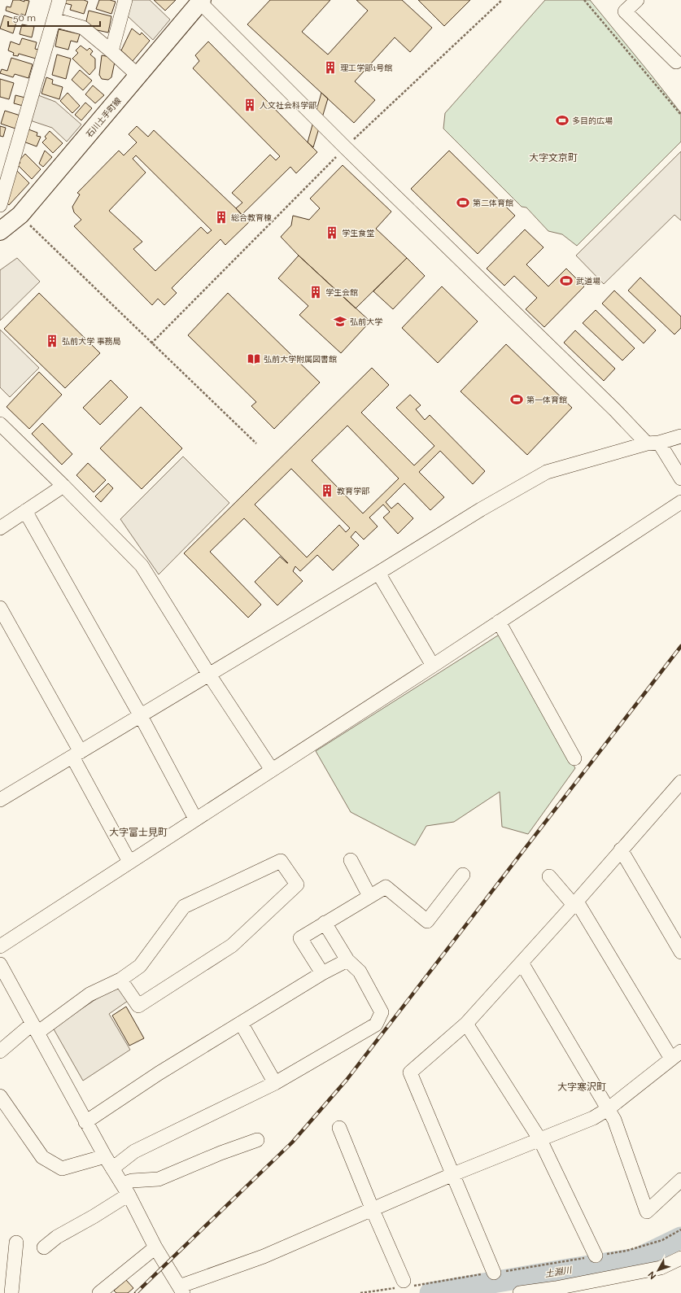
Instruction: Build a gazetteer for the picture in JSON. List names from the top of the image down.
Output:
{
  "streets": {
    "main road": ["石川土手町線"]
  },
  "districts": ["大字文京町", "大字富士見町", "大字寒沢町"],
  "water": ["土淵川"],
  "places": {
    "building": [
      "理工学部1号館",
      "人文社会科学部",
      "総合教育棟",
      "学生食堂",
      "学生会館",
      "弘前大学 事務局",
      "教育学部"
    ],
    "sports": [
      "多目的広場",
      "第二体育館",
      "武道場",
      "第一体育館"
    ],
    "school or university": ["弘前大学"],
    "library": ["弘前大学附属図書館"]
  },
  "scale_bar": "50 m",
  "north": "bottom left"
}
